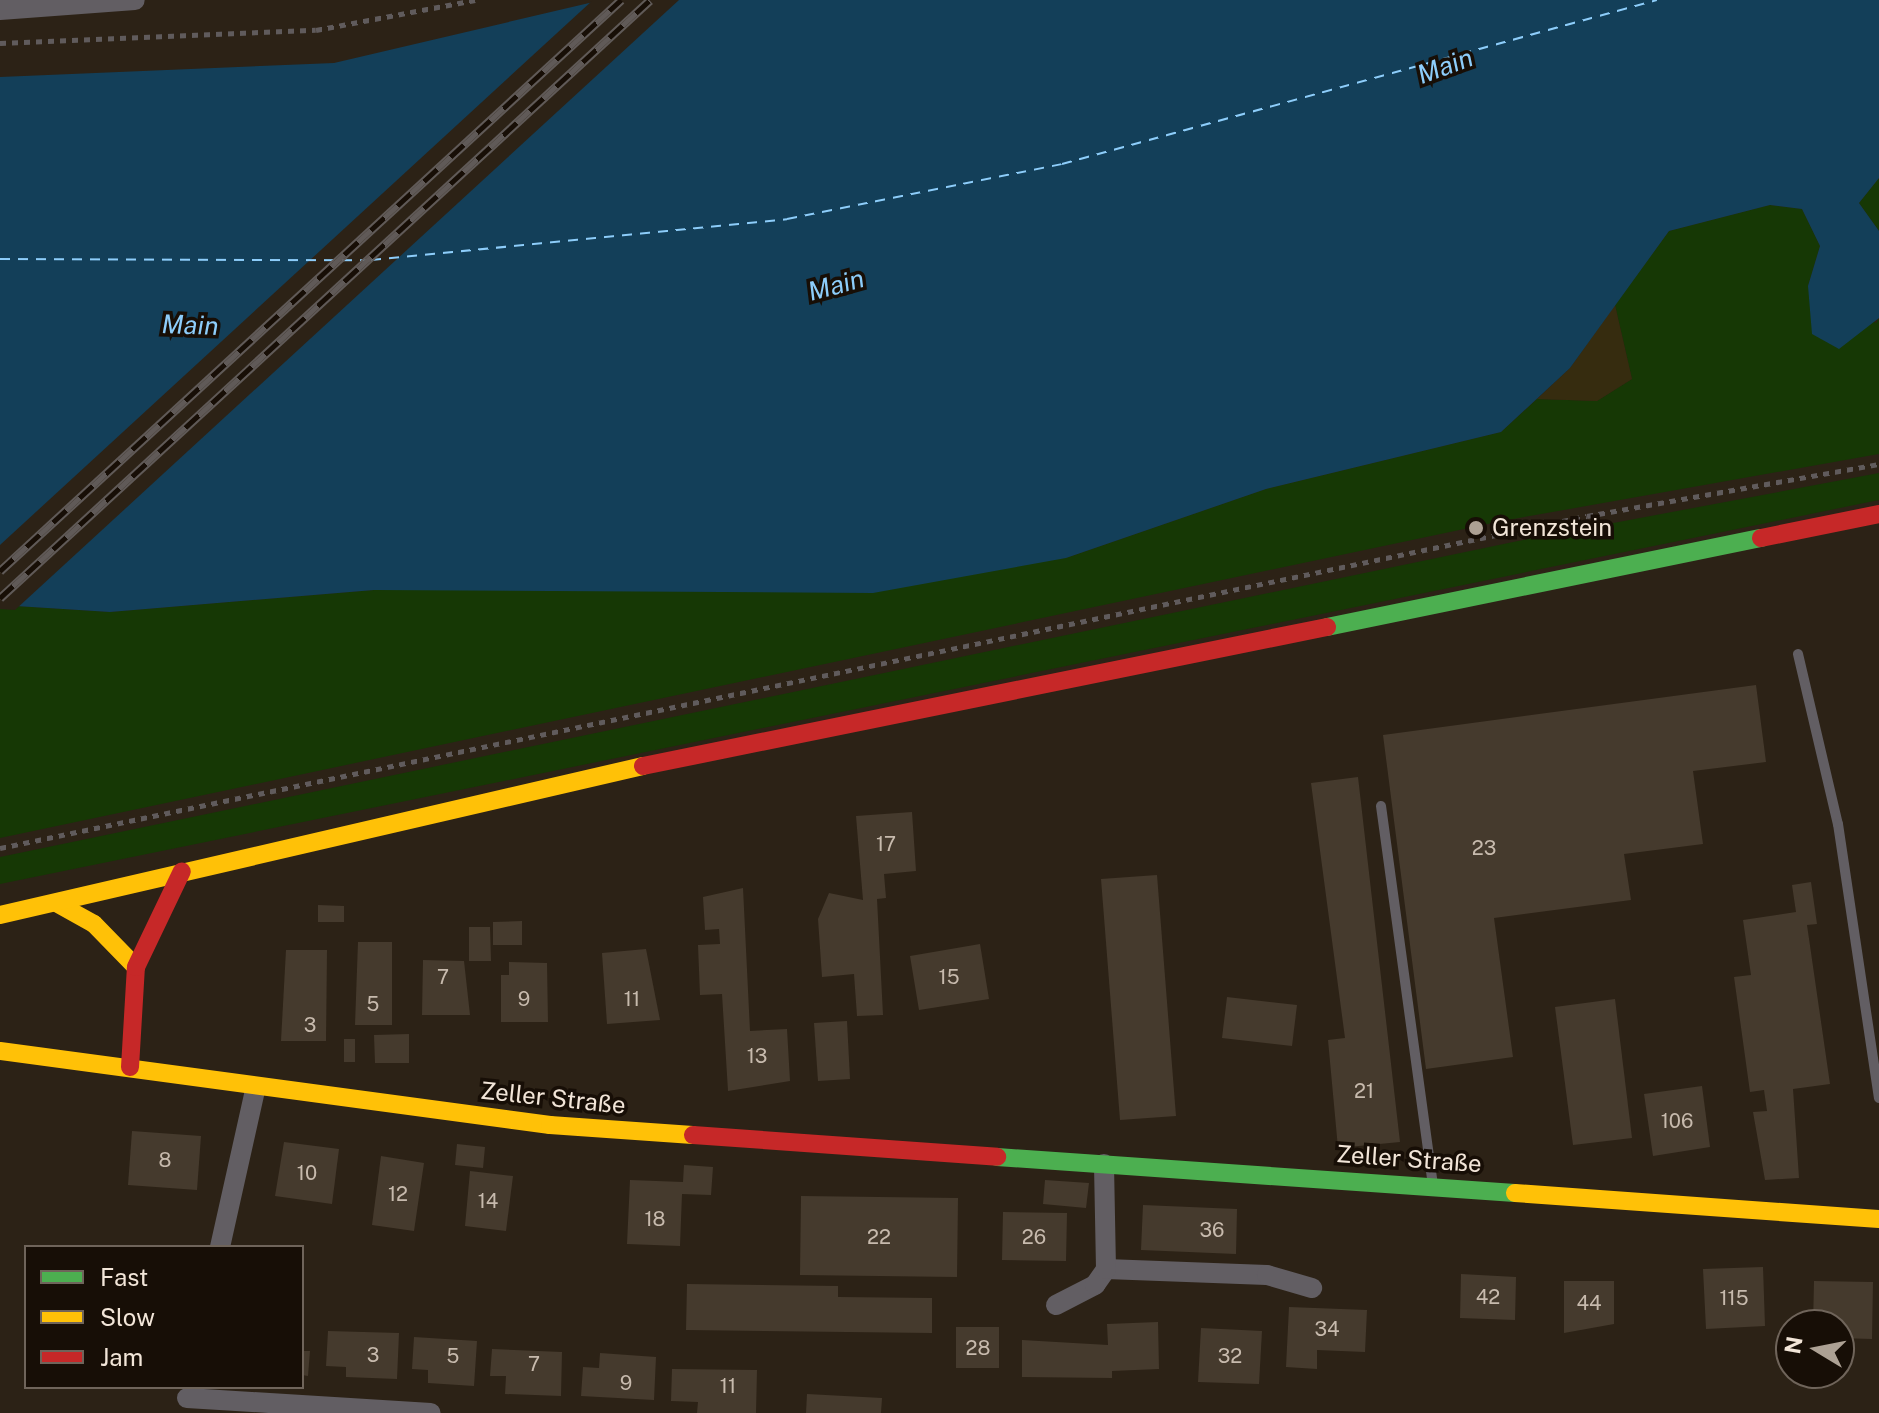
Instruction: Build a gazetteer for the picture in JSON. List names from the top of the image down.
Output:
{
  "streets": {
    "main road": ["Zeller Straße"]
  },
  "water": ["Main"],
  "places": ["Grenzstein"],
  "house_numbers": [
    "17",
    "23",
    "7",
    "15",
    "9",
    "11",
    "5",
    "3",
    "13",
    "21",
    "106",
    "8",
    "10",
    "12",
    "14",
    "18",
    "36",
    "22",
    "26",
    "42",
    "115",
    "44",
    "34",
    "28",
    "3",
    "5",
    "32",
    "7",
    "9",
    "11"
  ],
  "legend": ["Fast", "Slow", "Jam"],
  "north": "left"
}
